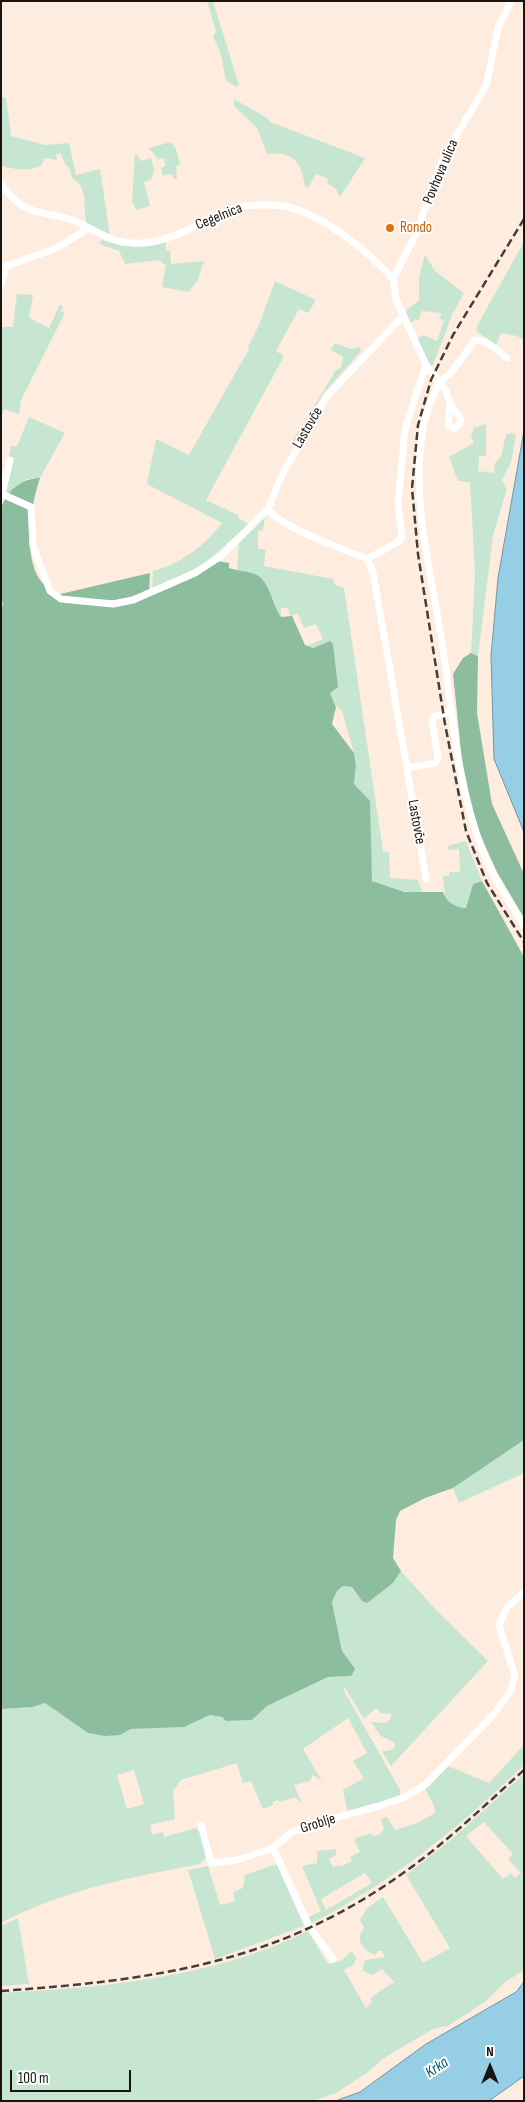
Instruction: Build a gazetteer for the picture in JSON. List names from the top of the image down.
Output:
{
  "streets": {
    "street": [
      "Povhova ulica",
      "Cegelnica",
      "Lastovče",
      "Groblje"
    ]
  },
  "crossings": [
    ["Povhova ulica", "Cegelnica"]
  ],
  "water": ["Krka"],
  "places": ["Rondo"],
  "scale_bar": "100 m",
  "north": "top"
}
